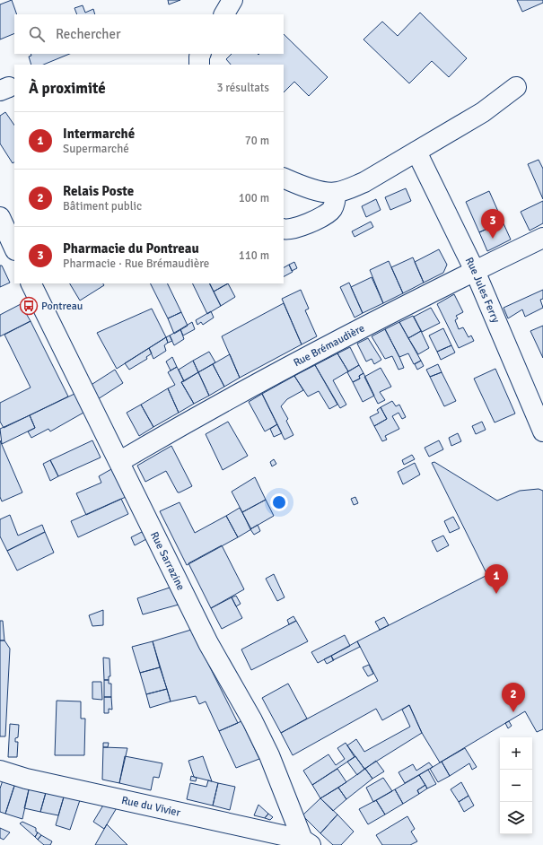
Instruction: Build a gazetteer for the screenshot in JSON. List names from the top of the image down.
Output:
{
  "streets": {
    "street": [
      "Rue Jules Ferry",
      "Rue Brémaudière",
      "Rue Sarrazine",
      "Rue du Vivier"
    ]
  },
  "crossings": [
    ["Rue Jules Ferry", "Rue Brémaudière"],
    ["Rue Brémaudière", "Rue Sarrazine"],
    ["Rue Sarrazine", "Rue du Vivier"]
  ],
  "places": {
    "bus stop": ["Pontreau"]
  },
  "page": {
    "search": "Rechercher",
    "heading": ["À proximité", "3 résultats"],
    "list": [
      {
        "mark": "1",
        "name": "Intermarché",
        "note": "Supermarché",
        "value": "70 m"
      },
      {
        "mark": "2",
        "name": "Relais Poste",
        "note": "Bâtiment public",
        "value": "100 m"
      },
      {
        "mark": "3",
        "name": "Pharmacie du Pontreau",
        "note": "Pharmacie · Rue Brémaudière",
        "value": "110 m"
      }
    ],
    "pins": ["3", "1", "2"],
    "map_buttons": ["+", "−"]
  }
}
